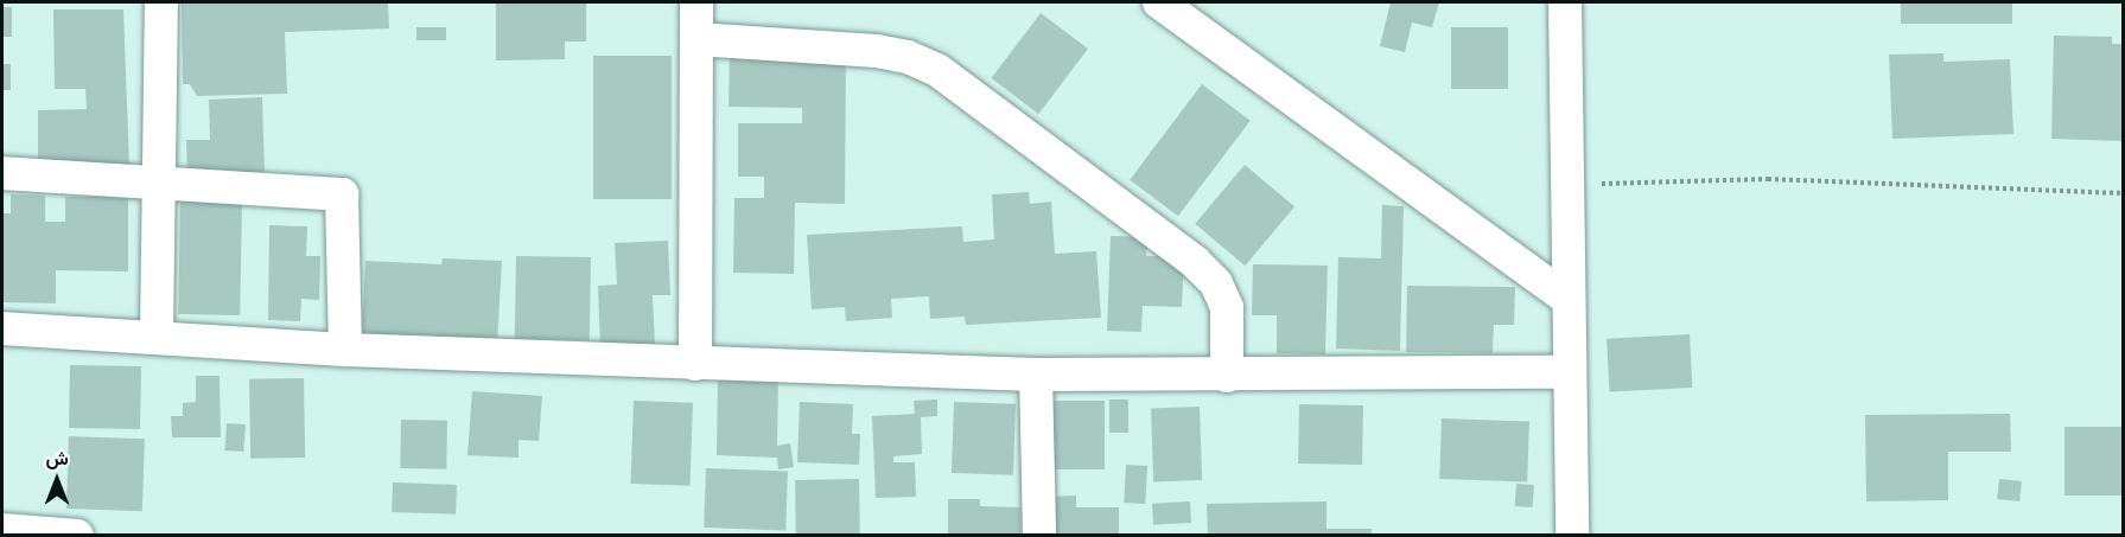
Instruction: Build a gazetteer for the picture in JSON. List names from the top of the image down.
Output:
{
  "north": "top"
}
